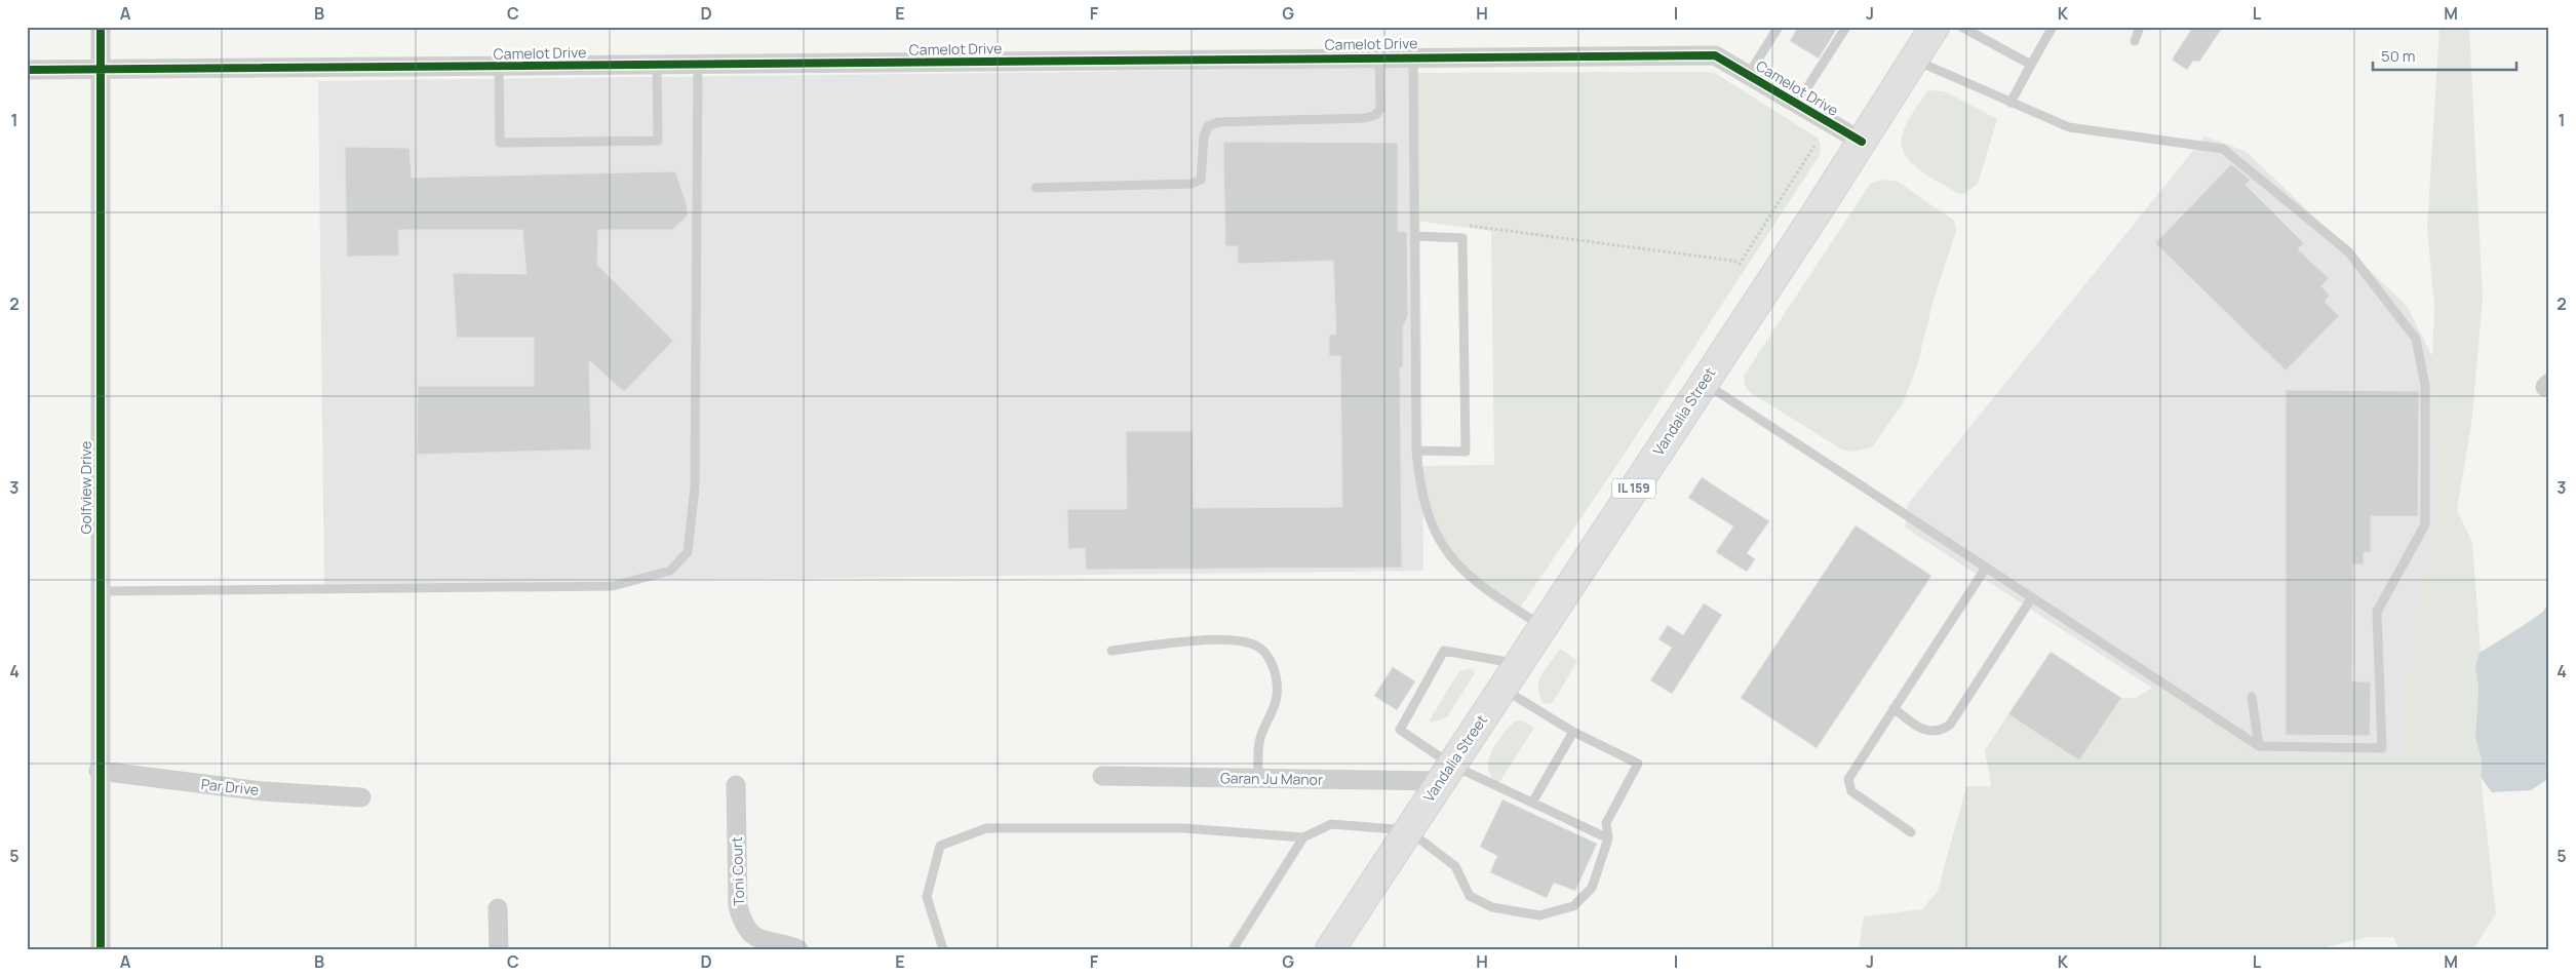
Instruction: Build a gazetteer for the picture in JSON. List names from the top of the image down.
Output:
{
  "streets": {
    "main road": ["Vandalia Street", "IL 159"],
    "street": [
      "Camelot Drive",
      "Golfview Drive",
      "Garan Ju Manor",
      "Par Drive",
      "Toni Court"
    ]
  },
  "crossings": [
    ["Camelot Drive", "Vandalia Street"],
    ["Camelot Drive", "Golfview Drive"],
    ["Vandalia Street", "Garan Ju Manor"],
    ["Golfview Drive", "Par Drive"]
  ],
  "scale_bar": "50 m",
  "grid": {
    "columns": [
      "A",
      "B",
      "C",
      "D",
      "E",
      "F",
      "G",
      "H",
      "I",
      "J",
      "K",
      "L",
      "M"
    ],
    "rows": [
      "1",
      "2",
      "3",
      "4",
      "5"
    ]
  }
}
